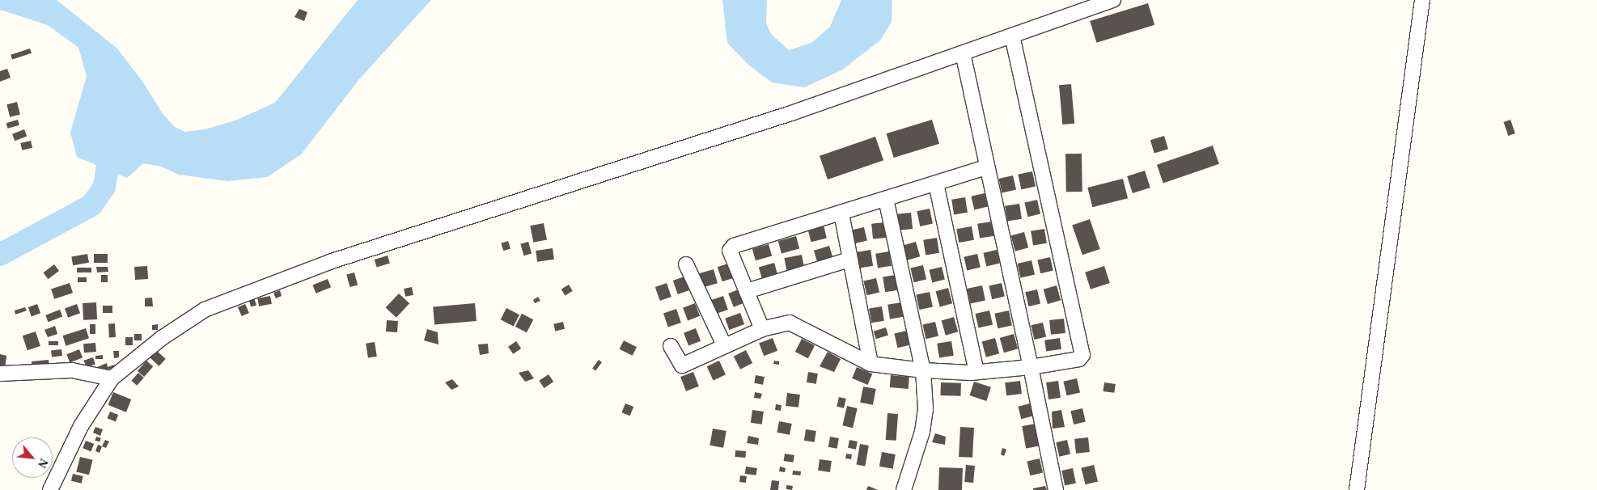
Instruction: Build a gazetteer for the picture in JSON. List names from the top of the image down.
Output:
{
  "north": "bottom right"
}
